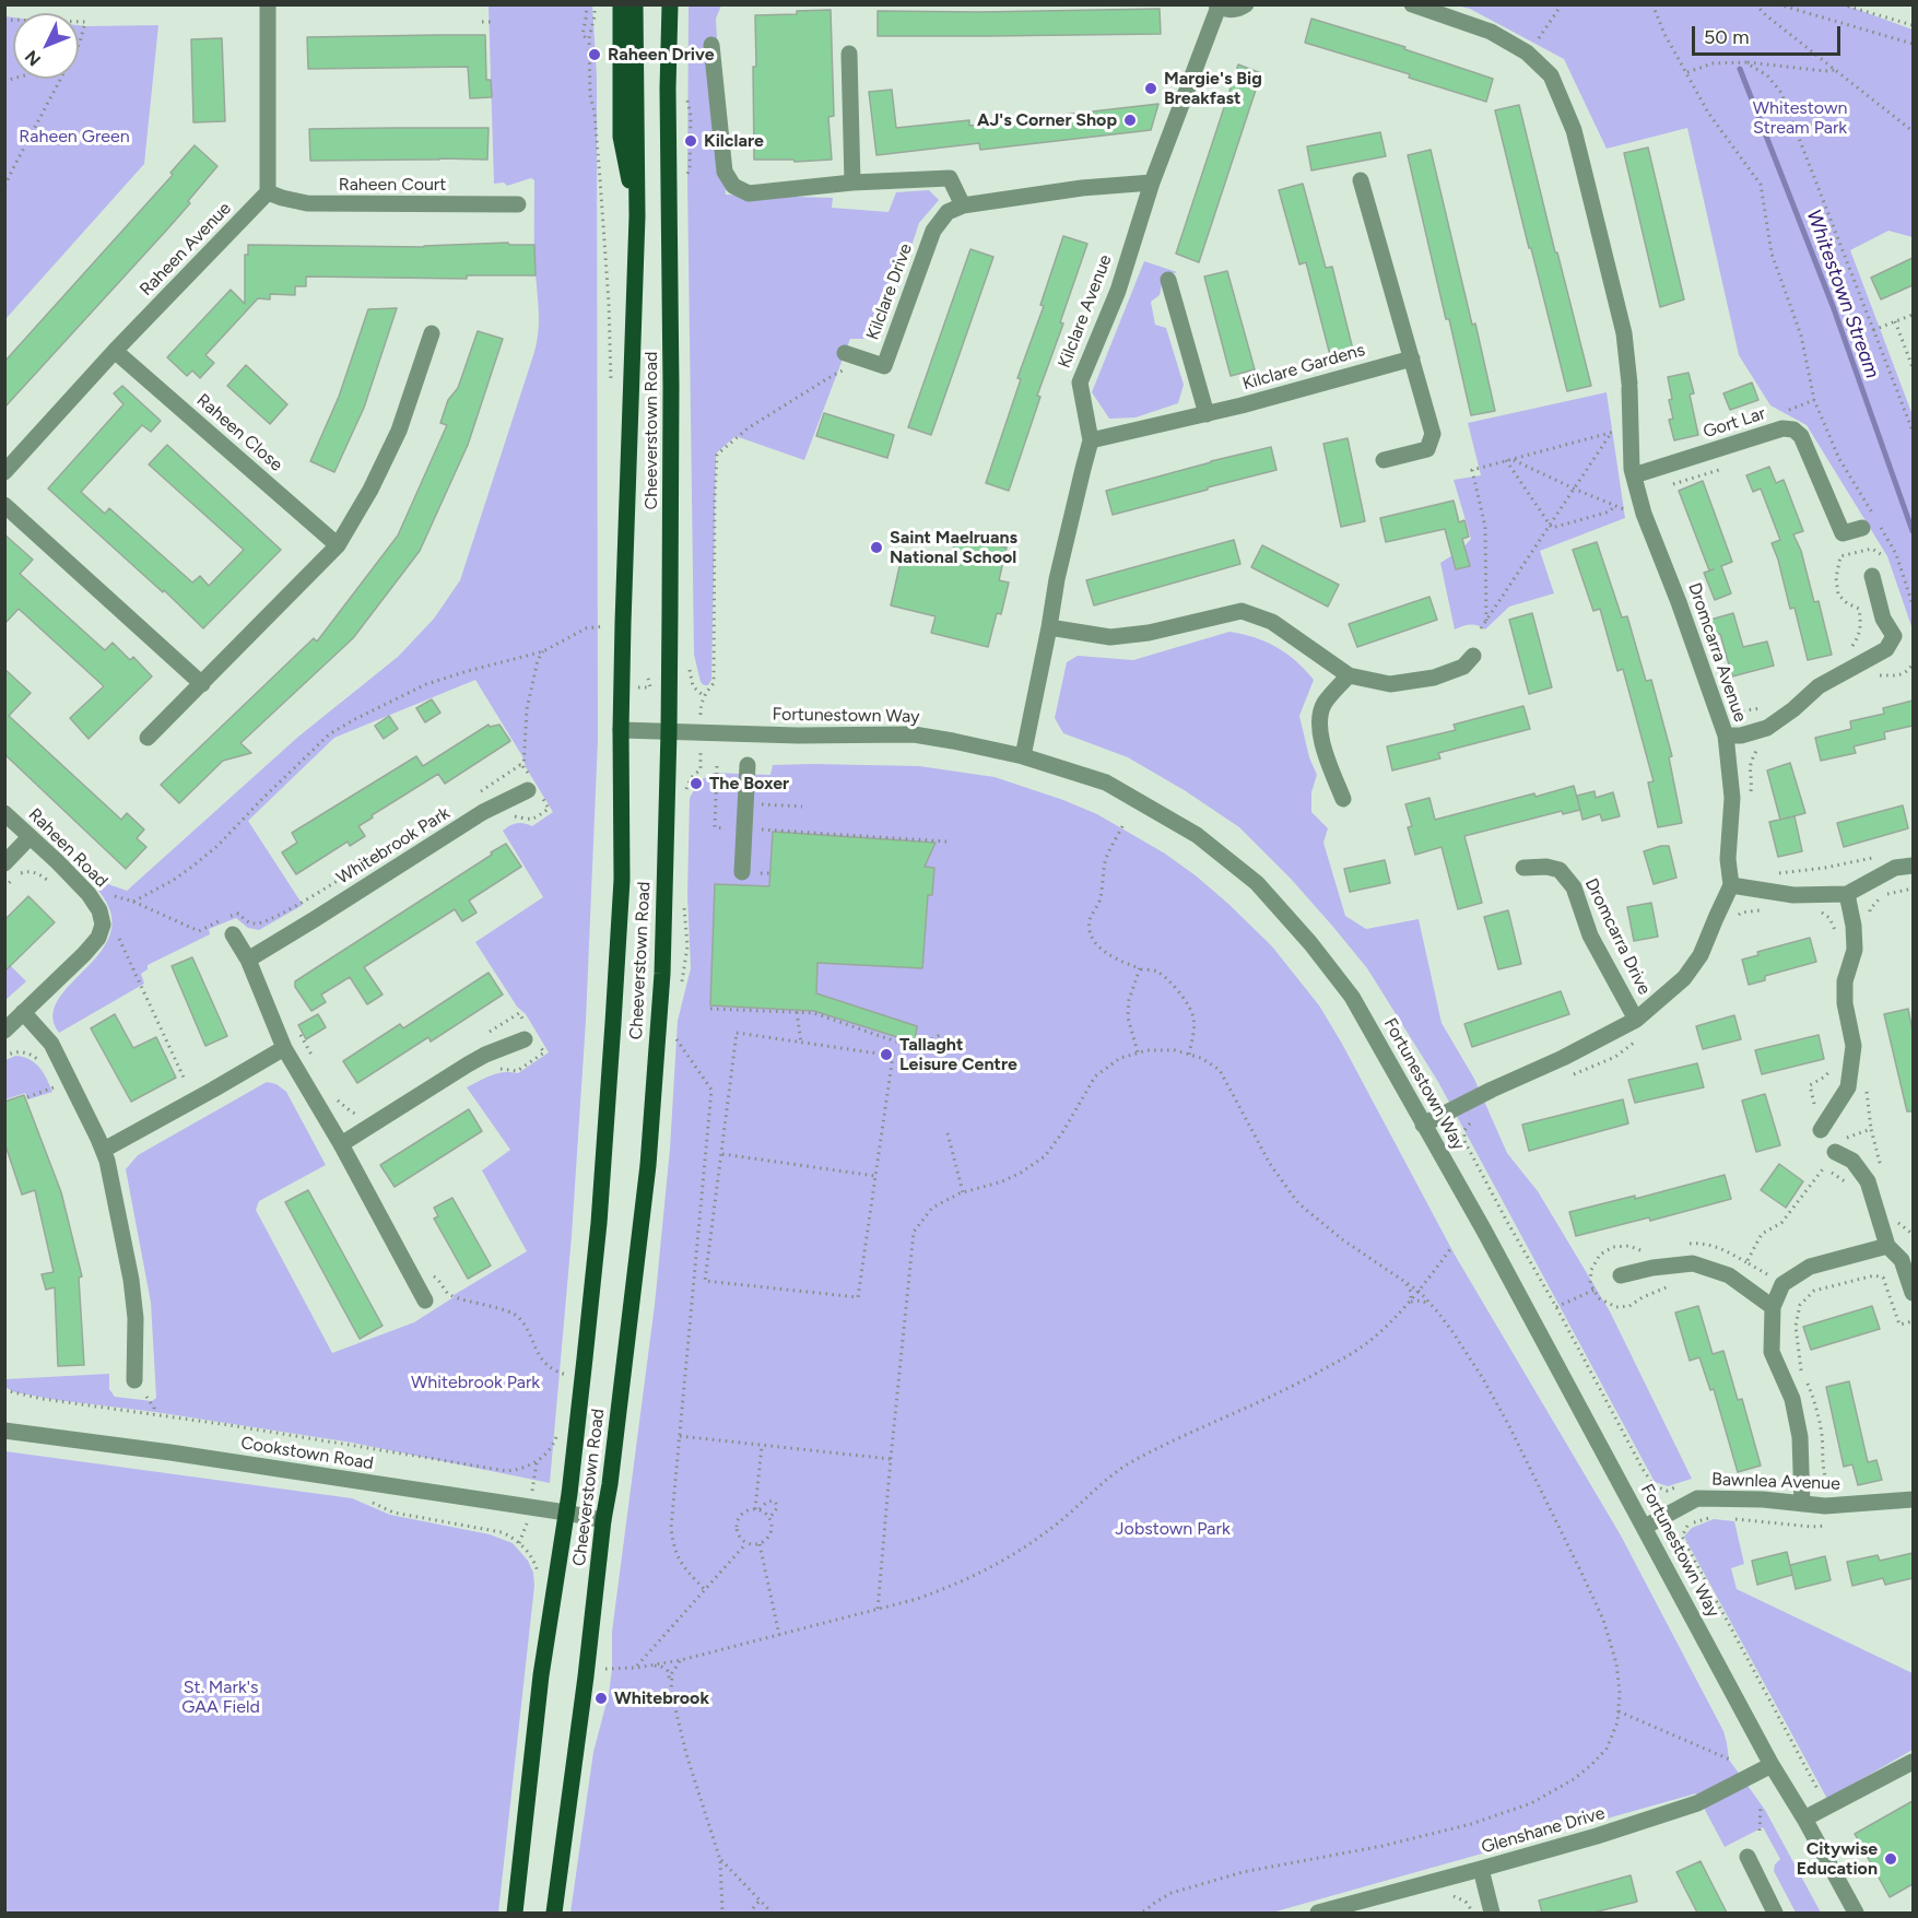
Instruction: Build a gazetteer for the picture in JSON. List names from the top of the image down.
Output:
{
  "streets": {
    "main road": ["Cheeverstown Road"],
    "street": [
      "Raheen Court",
      "Raheen Avenue",
      "Kilclare Drive",
      "Kilclare Avenue",
      "Kilclare Gardens",
      "Gort Lar",
      "Raheen Close",
      "Dromcarra Avenue",
      "Fortunestown Way",
      "Whitebrook Park",
      "Raheen Road",
      "Dromcarra Drive",
      "Cookstown Road",
      "Bawnlea Avenue",
      "Glenshane Drive"
    ]
  },
  "crossings": [
    ["Raheen Court", "Raheen Avenue"],
    ["Raheen Avenue", "Raheen Close"],
    ["Kilclare Avenue", "Kilclare Gardens"],
    ["Kilclare Avenue", "Fortunestown Way"],
    ["Gort Lar", "Dromcarra Avenue"],
    ["Cheeverstown Road", "Fortunestown Way"],
    ["Cheeverstown Road", "Cookstown Road"],
    ["Dromcarra Avenue", "Fortunestown Way"],
    ["Dromcarra Avenue", "Dromcarra Drive"],
    ["Fortunestown Way", "Bawnlea Avenue"],
    ["Fortunestown Way", "Glenshane Drive"]
  ],
  "water": ["Whitestown Stream"],
  "parks": [
    "Whitestown Stream Park",
    "Raheen Green",
    "Whitebrook Park",
    "Jobstown Park",
    "St. Mark's GAA Field"
  ],
  "places": [
    "Raheen Drive",
    "Margie's Big Breakfast",
    "AJ's Corner Shop",
    "Kilclare",
    "Saint Maelruans National School",
    "The Boxer",
    "Tallaght Leisure Centre",
    "Whitebrook",
    "Citywise Education"
  ],
  "scale_bar": "50 m",
  "north": "bottom left"
}
